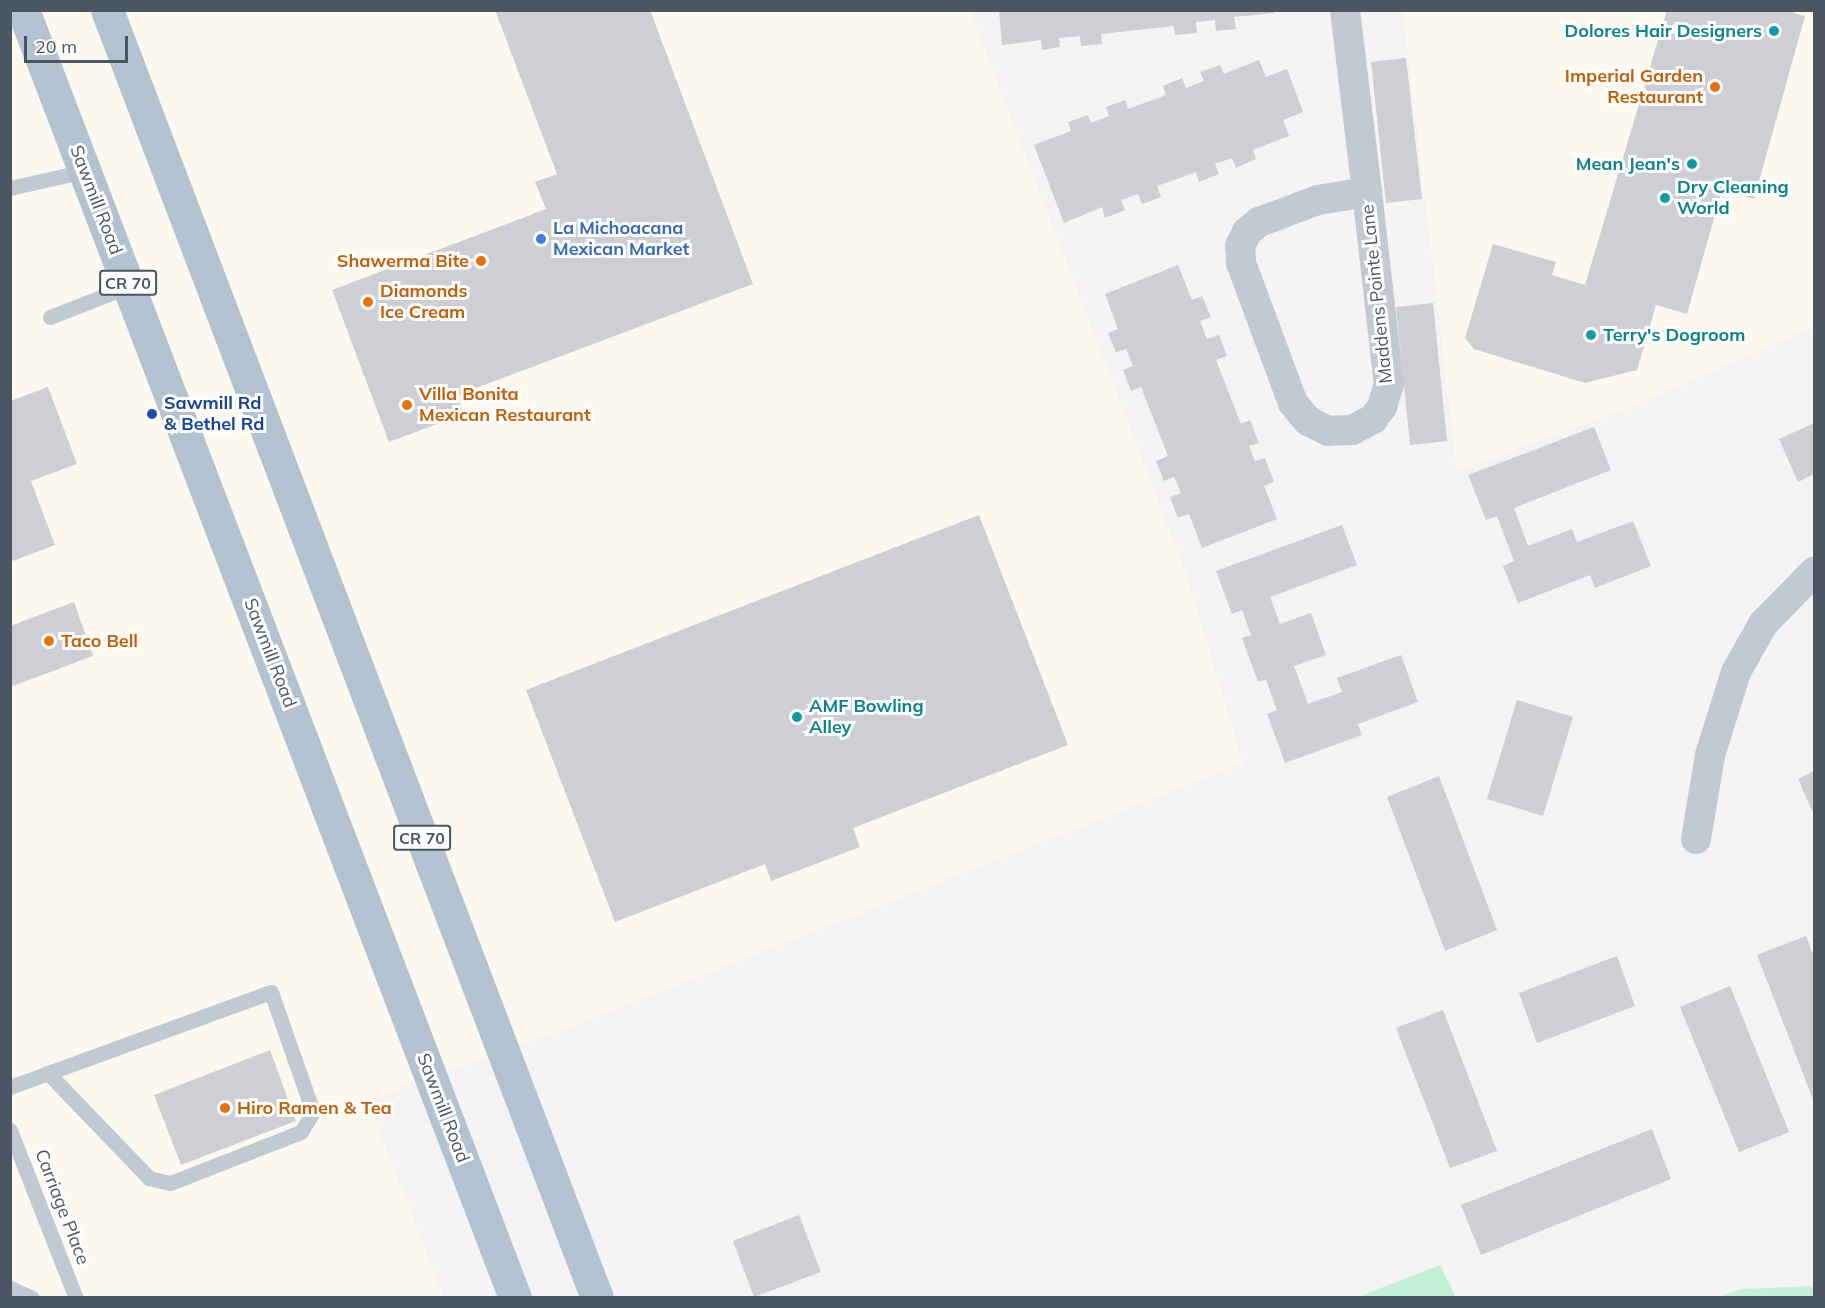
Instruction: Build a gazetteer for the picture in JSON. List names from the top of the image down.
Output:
{
  "streets": {
    "main road": ["Sawmill Road", "CR 70"],
    "street": ["Maddens Pointe Lane"],
    "lane": ["Carriage Place"]
  },
  "places": [
    "Dolores Hair Designers",
    "Imperial Garden Restaurant",
    "Mean Jean's",
    "Dry Cleaning World",
    "La Michoacana Mexican Market",
    "Shawerma Bite",
    "Diamonds Ice Cream",
    "Terry's Dogroom",
    "Villa Bonita Mexican Restaurant",
    "Sawmill Rd & Bethel Rd",
    "Taco Bell",
    "AMF Bowling Alley",
    "Hiro Ramen & Tea"
  ],
  "scale_bar": "20 m"
}
